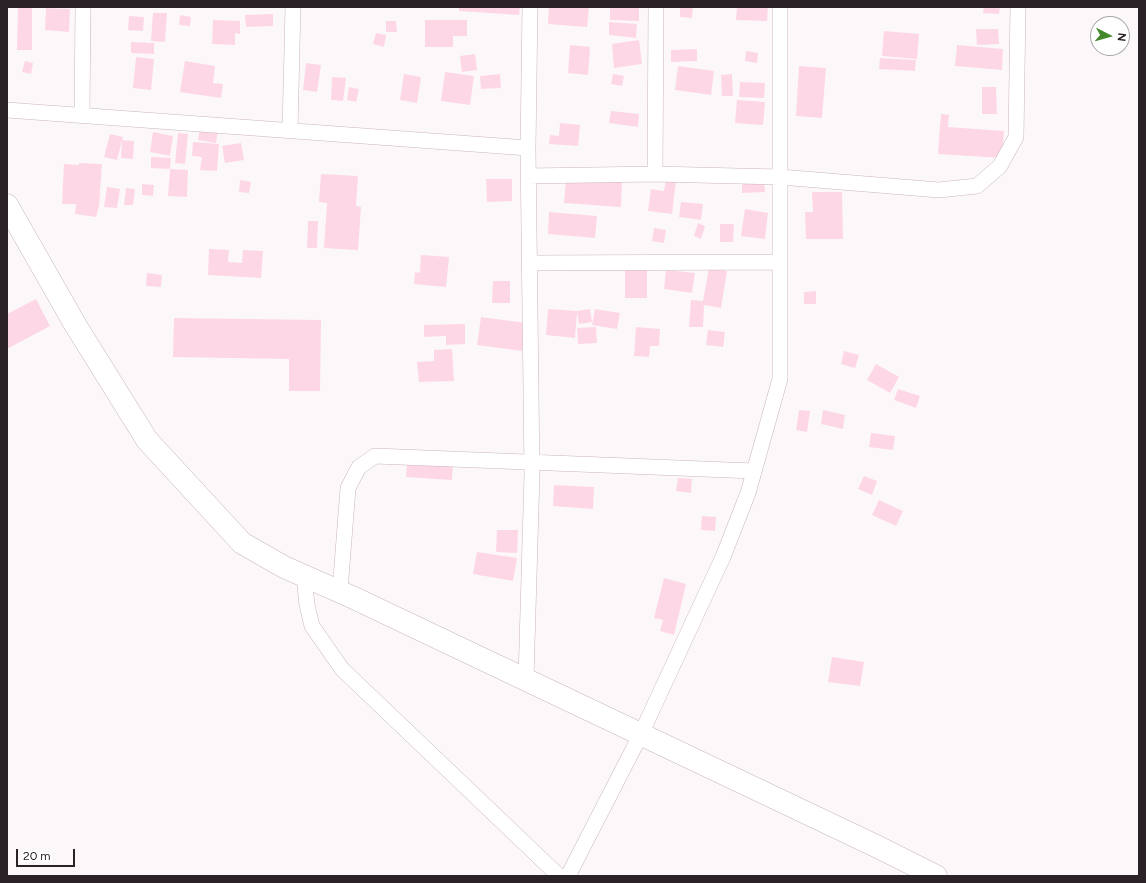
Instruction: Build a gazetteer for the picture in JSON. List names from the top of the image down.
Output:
{
  "scale_bar": "20 m",
  "north": "right"
}
